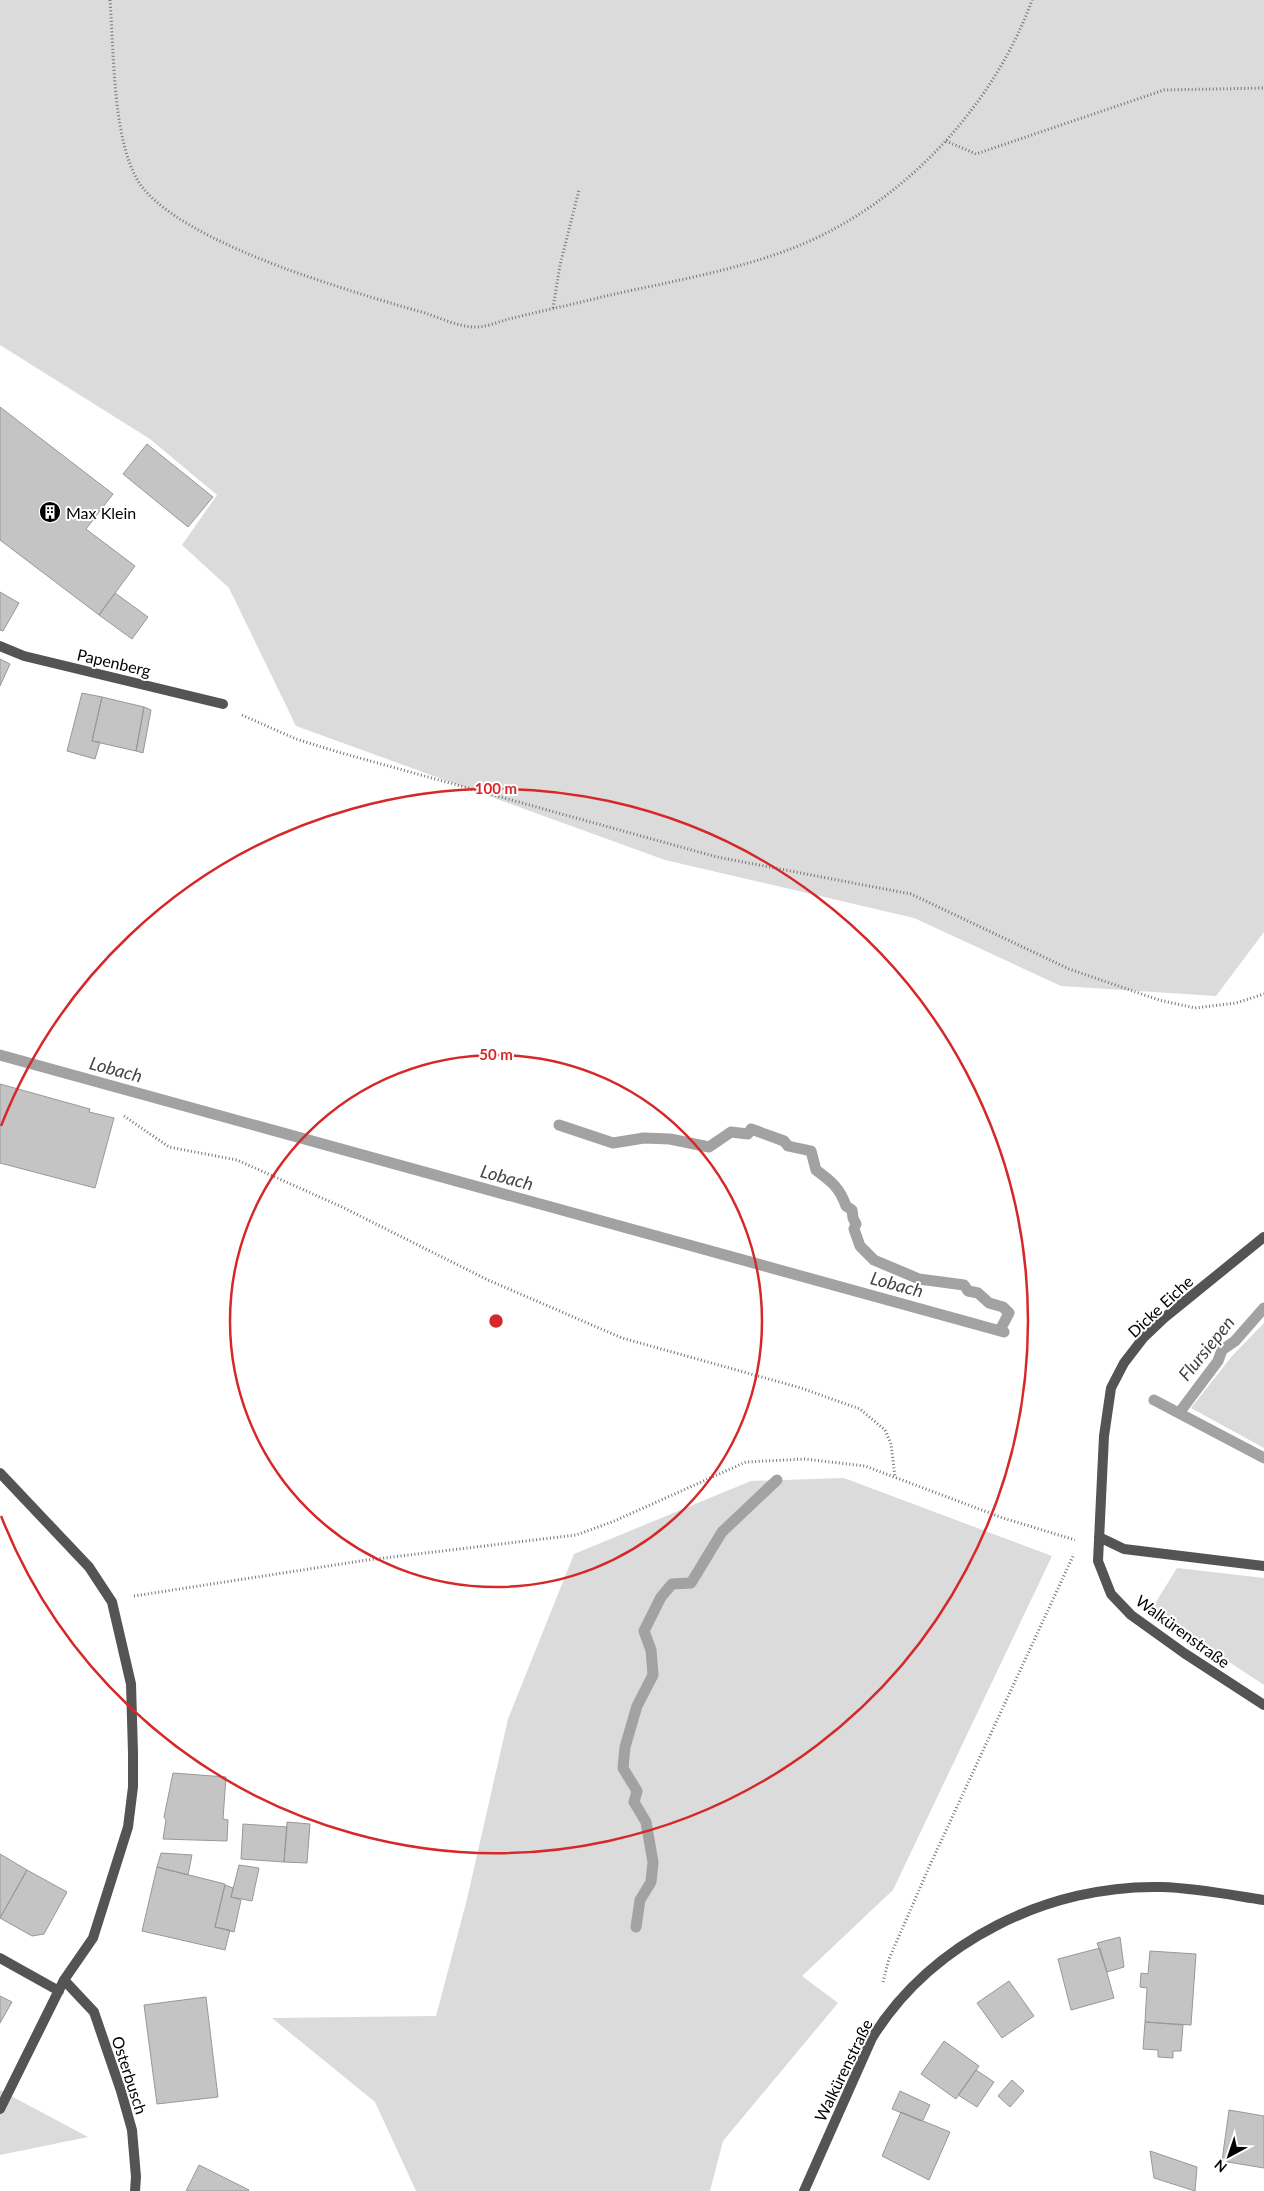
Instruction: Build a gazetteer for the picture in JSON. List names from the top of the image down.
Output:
{
  "streets": {
    "street": [
      "Papenberg",
      "Dicke Eiche",
      "Walkürenstraße",
      "Osterbusch"
    ]
  },
  "crossings": [
    ["Dicke Eiche", "Walkürenstraße"]
  ],
  "water": ["Lobach", "Flursiepen"],
  "places": {
    "building": ["Max Klein"]
  },
  "north": "bottom left",
  "rings": ["100 m", "50 m"]
}
